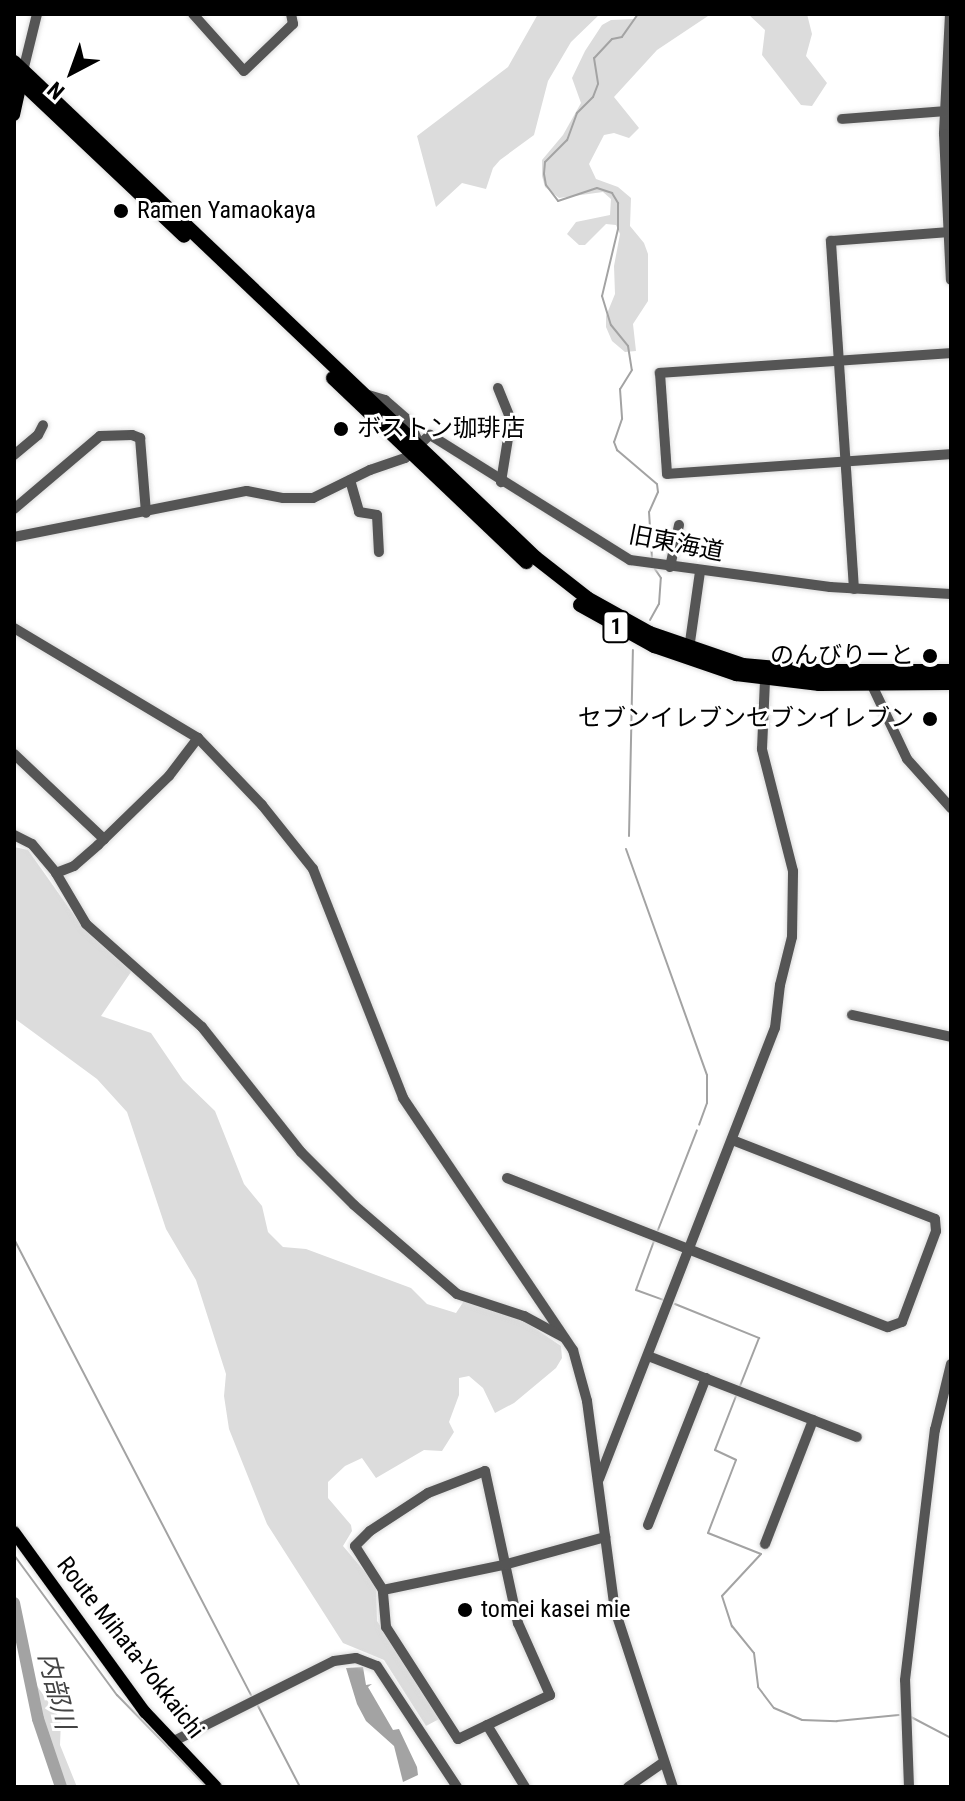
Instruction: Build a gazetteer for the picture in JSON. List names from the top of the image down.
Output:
{
  "streets": {
    "highway": ["1"],
    "main road": ["Route Mihata-Yokkaichi"],
    "street": ["旧東海道"]
  },
  "crossings": [
    ["旧東海道", "1"]
  ],
  "water": ["内部川"],
  "places": [
    "Ramen Yamaokaya",
    "ボストン珈琲店",
    "のんびりーと",
    "セブンイレブンセブンイレブン",
    "tomei kasei mie"
  ],
  "north": "bottom left"
}
